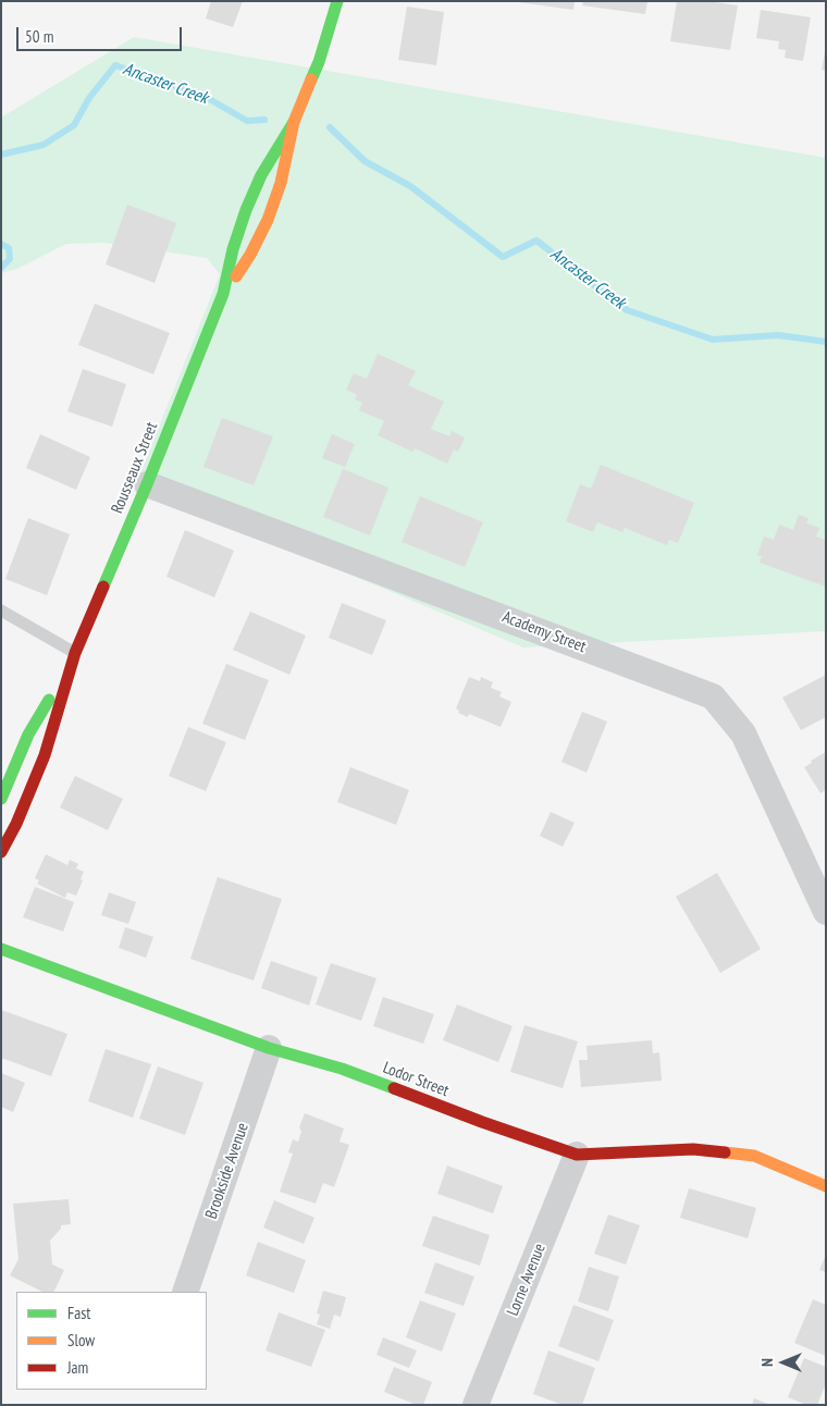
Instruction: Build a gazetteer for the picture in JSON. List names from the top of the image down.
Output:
{
  "streets": {
    "main road": ["Rousseaux Street", "Lodor Street"],
    "street": ["Academy Street", "Brookside Avenue", "Lorne Avenue"]
  },
  "crossings": [
    ["Rousseaux Street", "Academy Street"],
    ["Lodor Street", "Brookside Avenue"],
    ["Lodor Street", "Lorne Avenue"]
  ],
  "water": ["Ancaster Creek"],
  "legend": ["Fast", "Slow", "Jam"],
  "scale_bar": "50 m",
  "north": "left"
}
